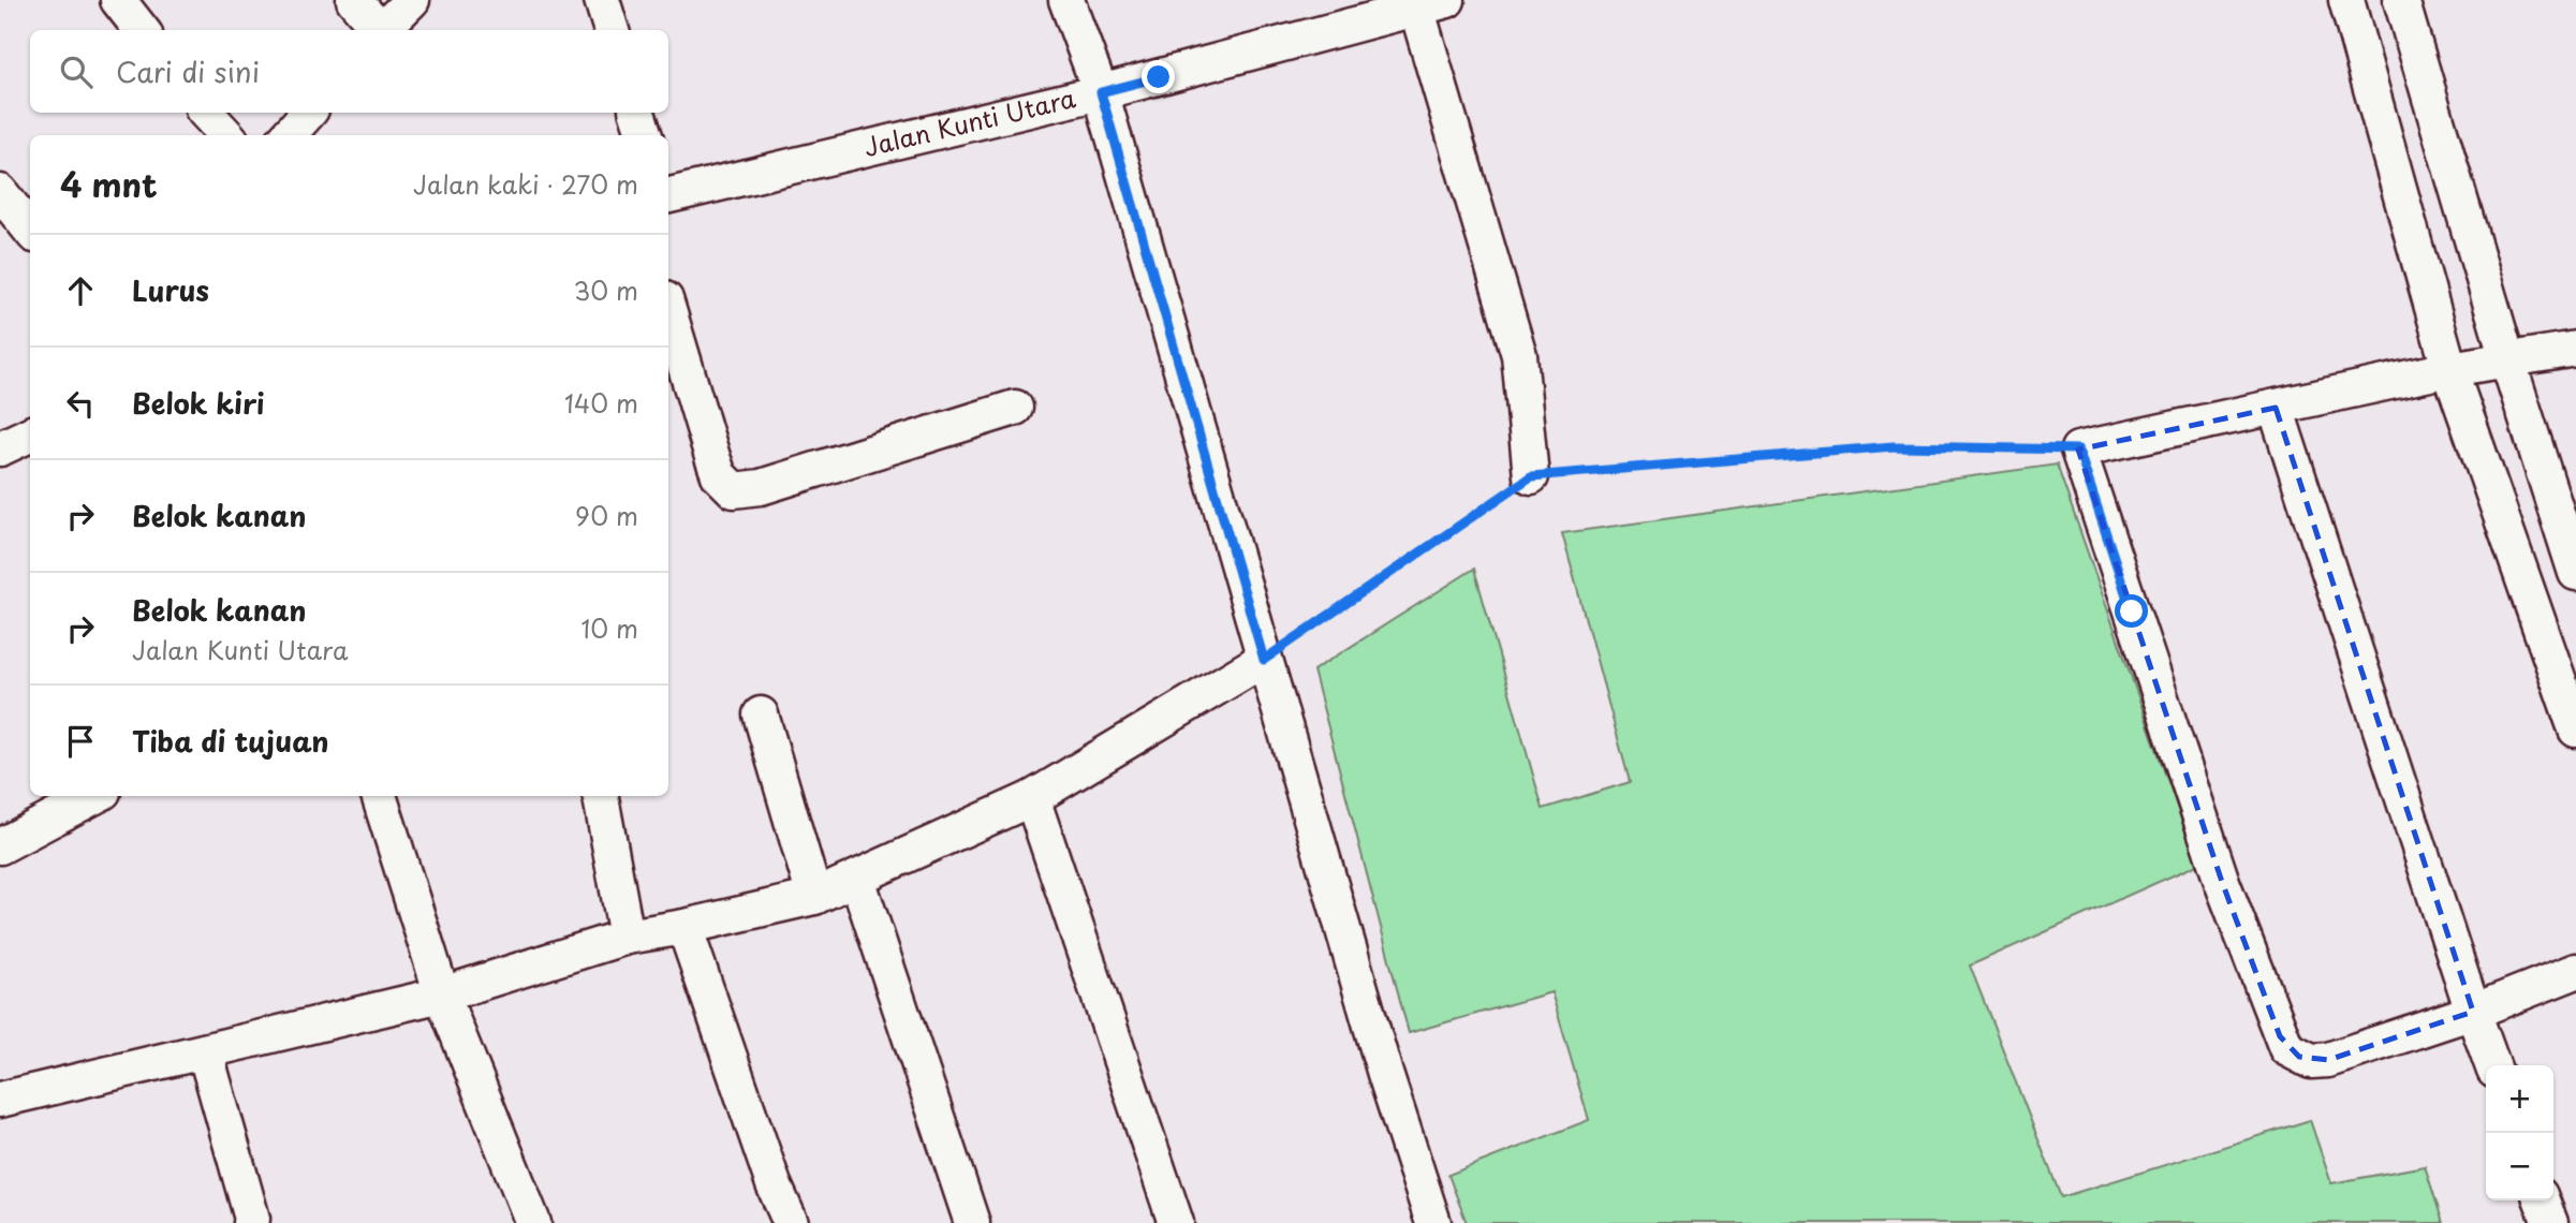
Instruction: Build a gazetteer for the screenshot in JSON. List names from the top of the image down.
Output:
{
  "streets": {
    "street": ["Jalan Kunti Utara"]
  },
  "page": {
    "search": "Cari di sini",
    "heading": ["4 mnt", "Jalan kaki · 270 m"],
    "list": [
      ["Lurus", "30 m"],
      ["Belok kiri", "140 m"],
      ["Belok kanan", "90 m"],
      ["Belok kanan", "Jalan Kunti Utara", "10 m"],
      "Tiba di tujuan"
    ],
    "map_buttons": ["+", "−"]
  }
}
